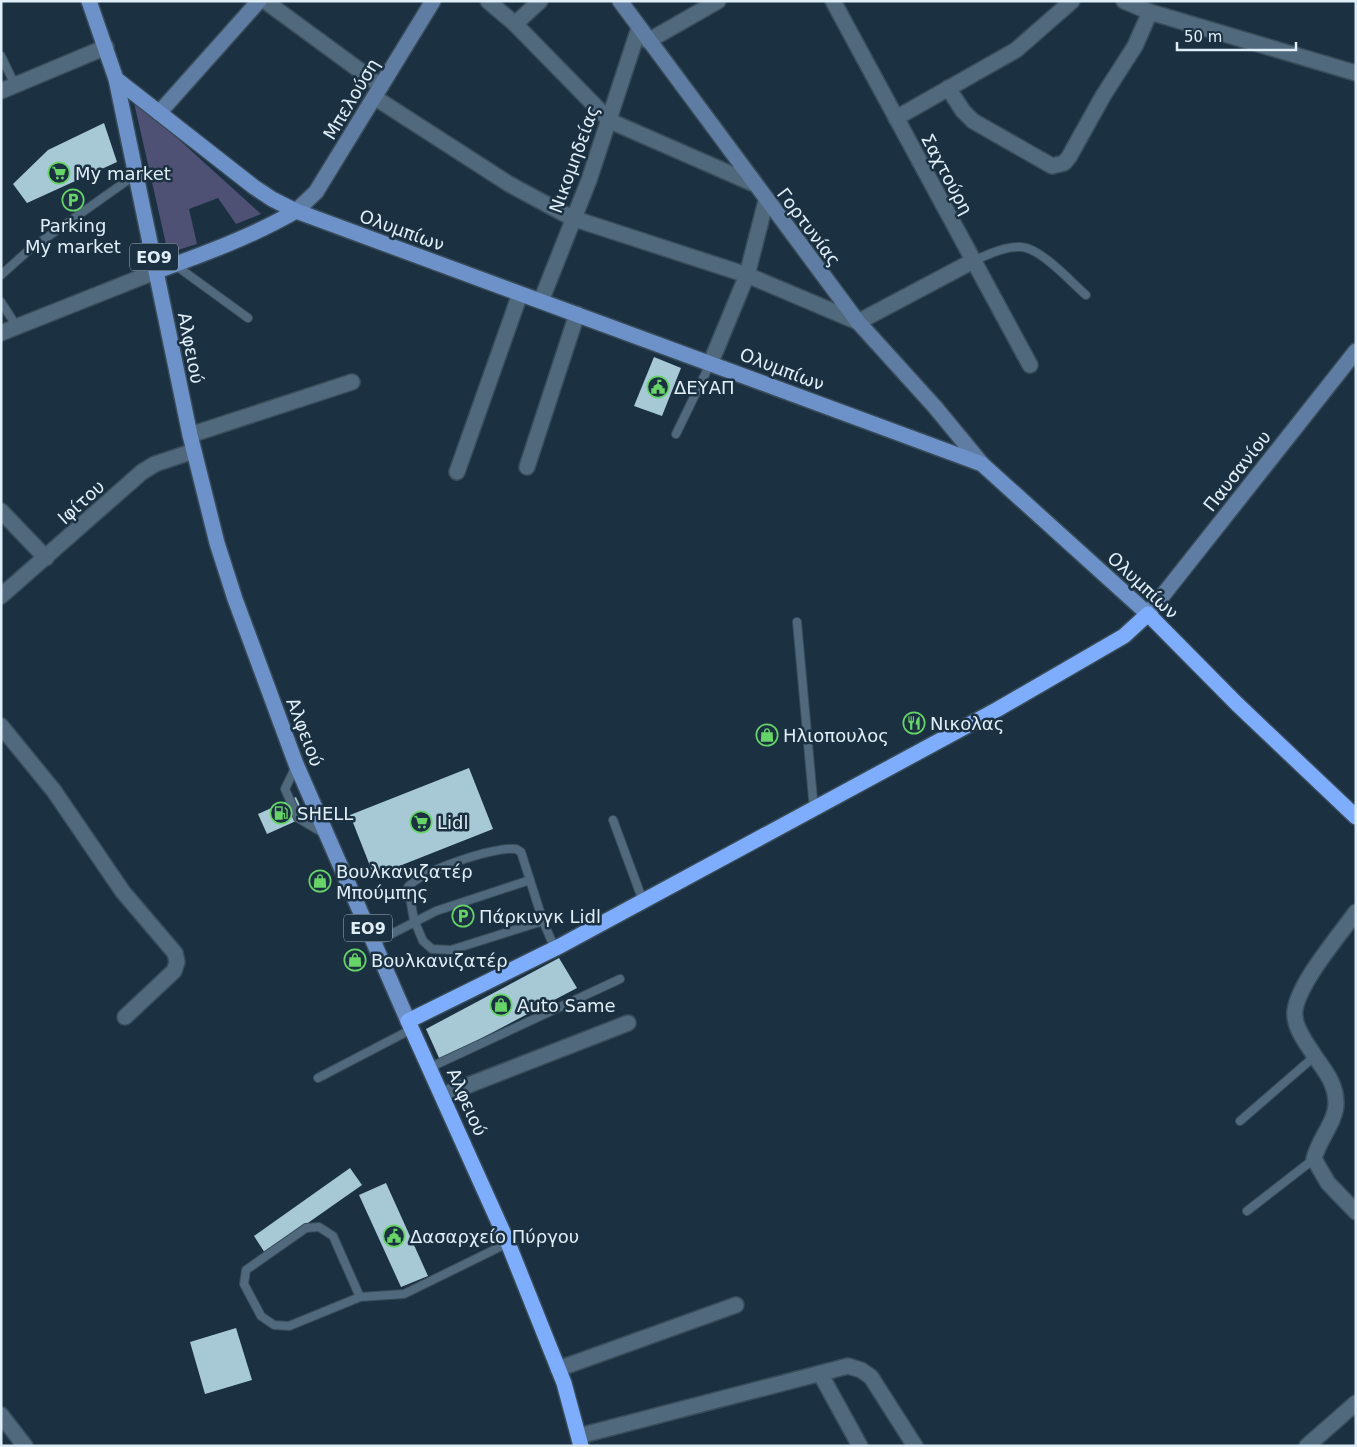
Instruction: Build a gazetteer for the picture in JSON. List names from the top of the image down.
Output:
{
  "streets": {
    "highway": ["Ολυμπίων", "ΕΟ9", "Αλφειού"],
    "street": [
      "Μπελούση",
      "Νικομηδείας",
      "Σαχτούρη",
      "Γορτυνίας",
      "Παυσανίου",
      "Ιφίτου"
    ]
  },
  "crossings": [
    ["Μπελούση", "Ολυμπίων"],
    ["Νικομηδείας", "Γορτυνίας"],
    ["Νικομηδείας", "Ολυμπίων"],
    ["Γορτυνίας", "Ολυμπίων"],
    ["Ολυμπίων", "Αλφειού"],
    ["Ολυμπίων", "Παυσανίου"],
    ["Αλφειού", "Ιφίτου"]
  ],
  "places": {
    "supermarket": ["My market", "Lidl"],
    "parking": ["Parking My market", "Πάρκινγκ Lidl"],
    "public building": ["ΔΕΥΑΠ", "Δασαρχείο Πύργου"],
    "restaurant": ["Νικολας"],
    "shop": [
      "Ηλιοπουλος",
      "Βουλκανιζατέρ Μπούμπης",
      "Βουλκανιζατέρ",
      "Auto Same"
    ],
    "fuel station": ["SHELL"]
  },
  "scale_bar": "50 m"
}
